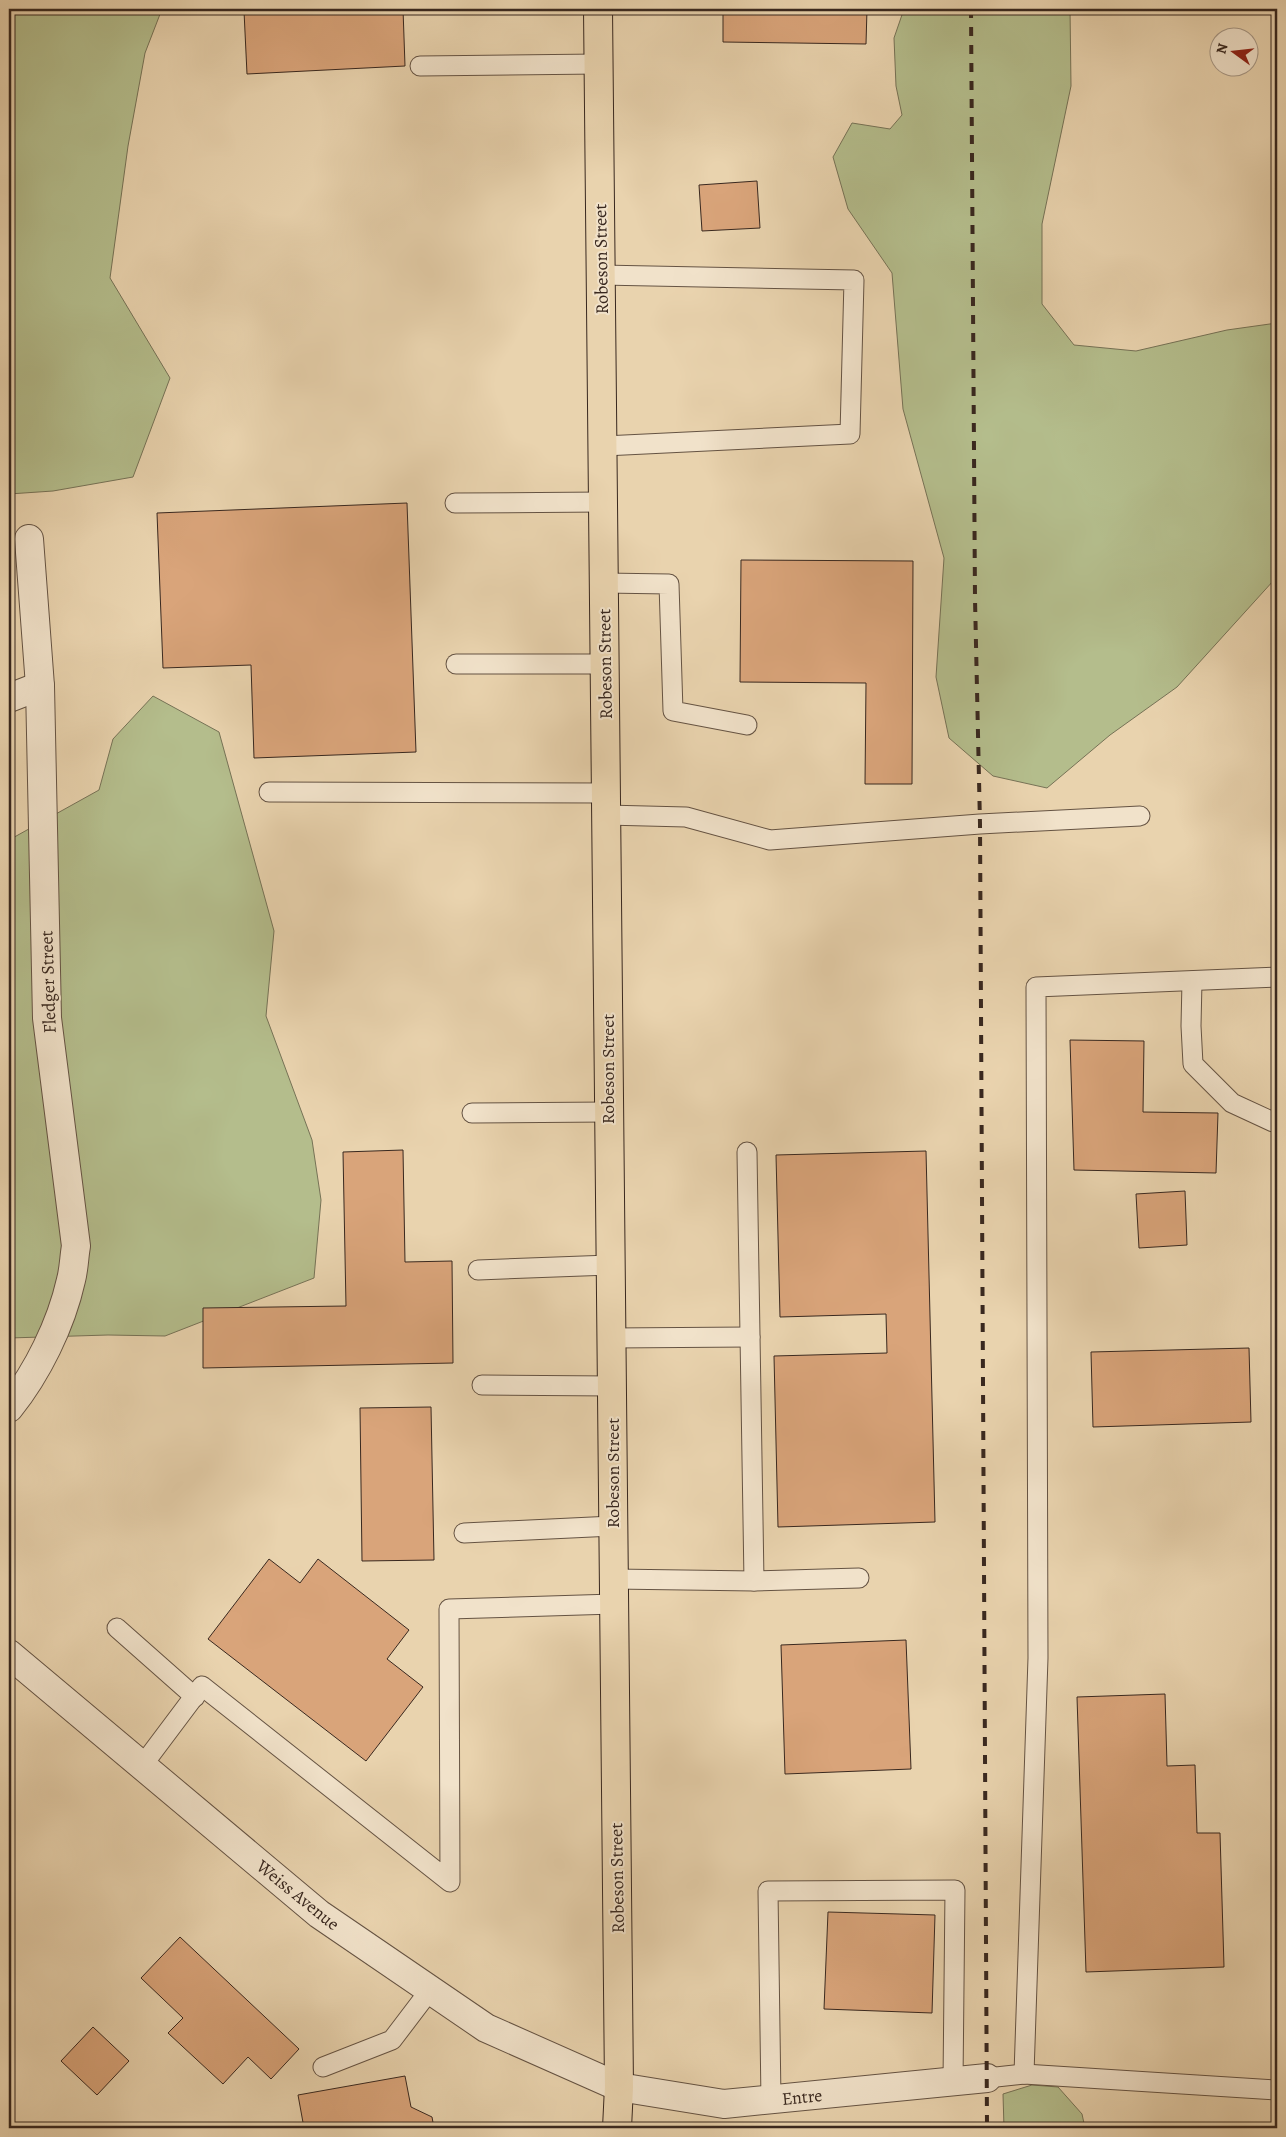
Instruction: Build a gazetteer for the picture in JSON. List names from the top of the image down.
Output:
{
  "streets": {
    "main road": ["Robeson Street"],
    "street": ["Fledger Street", "Weiss Avenue", "Entre"]
  },
  "crossings": [
    ["Robeson Street", "Weiss Avenue"],
    ["Robeson Street", "Entre"],
    ["Weiss Avenue", "Entre"]
  ],
  "north": "left"
}
